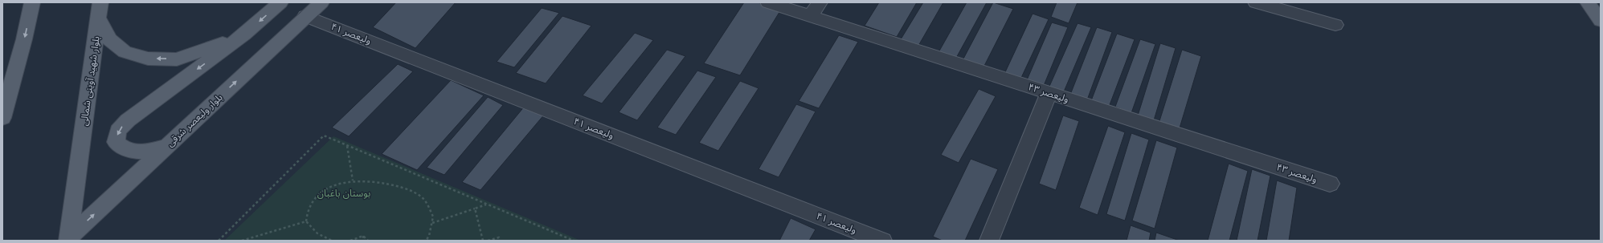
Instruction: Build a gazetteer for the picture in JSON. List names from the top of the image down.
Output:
{
  "streets": {
    "main road": ["بلوار شهید آوینی شمالی", "بلوار ولیعصر شرقی"],
    "street": ["ولیعصر ۴۱", "ولیعصر ۴۳"]
  },
  "crossings": [
    ["ولیعصر ۴۱", "بلوار ولیعصر شرقی"],
    ["بلوار شهید آوینی شمالی", "بلوار ولیعصر شرقی"]
  ],
  "one_way": ["بلوار ولیعصر شرقی"],
  "parks": ["بوستان باغبان"]
}
